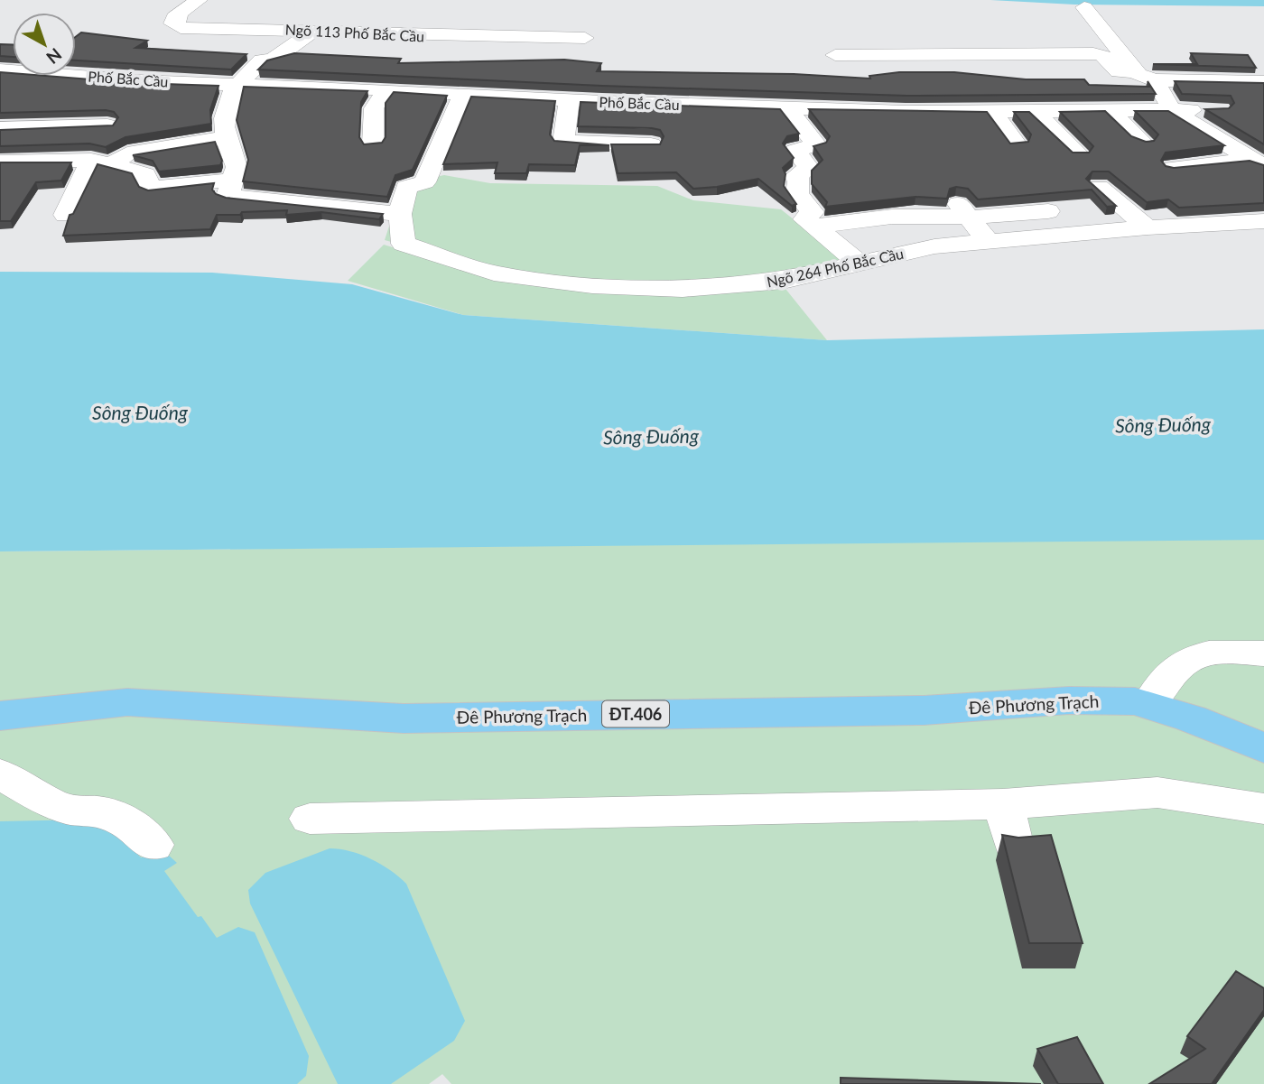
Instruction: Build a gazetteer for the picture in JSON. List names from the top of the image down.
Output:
{
  "streets": {
    "main road": ["Đê Phương Trạch", "ĐT.406"],
    "street": ["Ngõ 113 Phố Bắc Cầu", "Phố Bắc Cầu", "Ngõ 264 Phố Bắc Cầu"]
  },
  "water": ["Sông Đuống"],
  "north": "bottom right"
}
